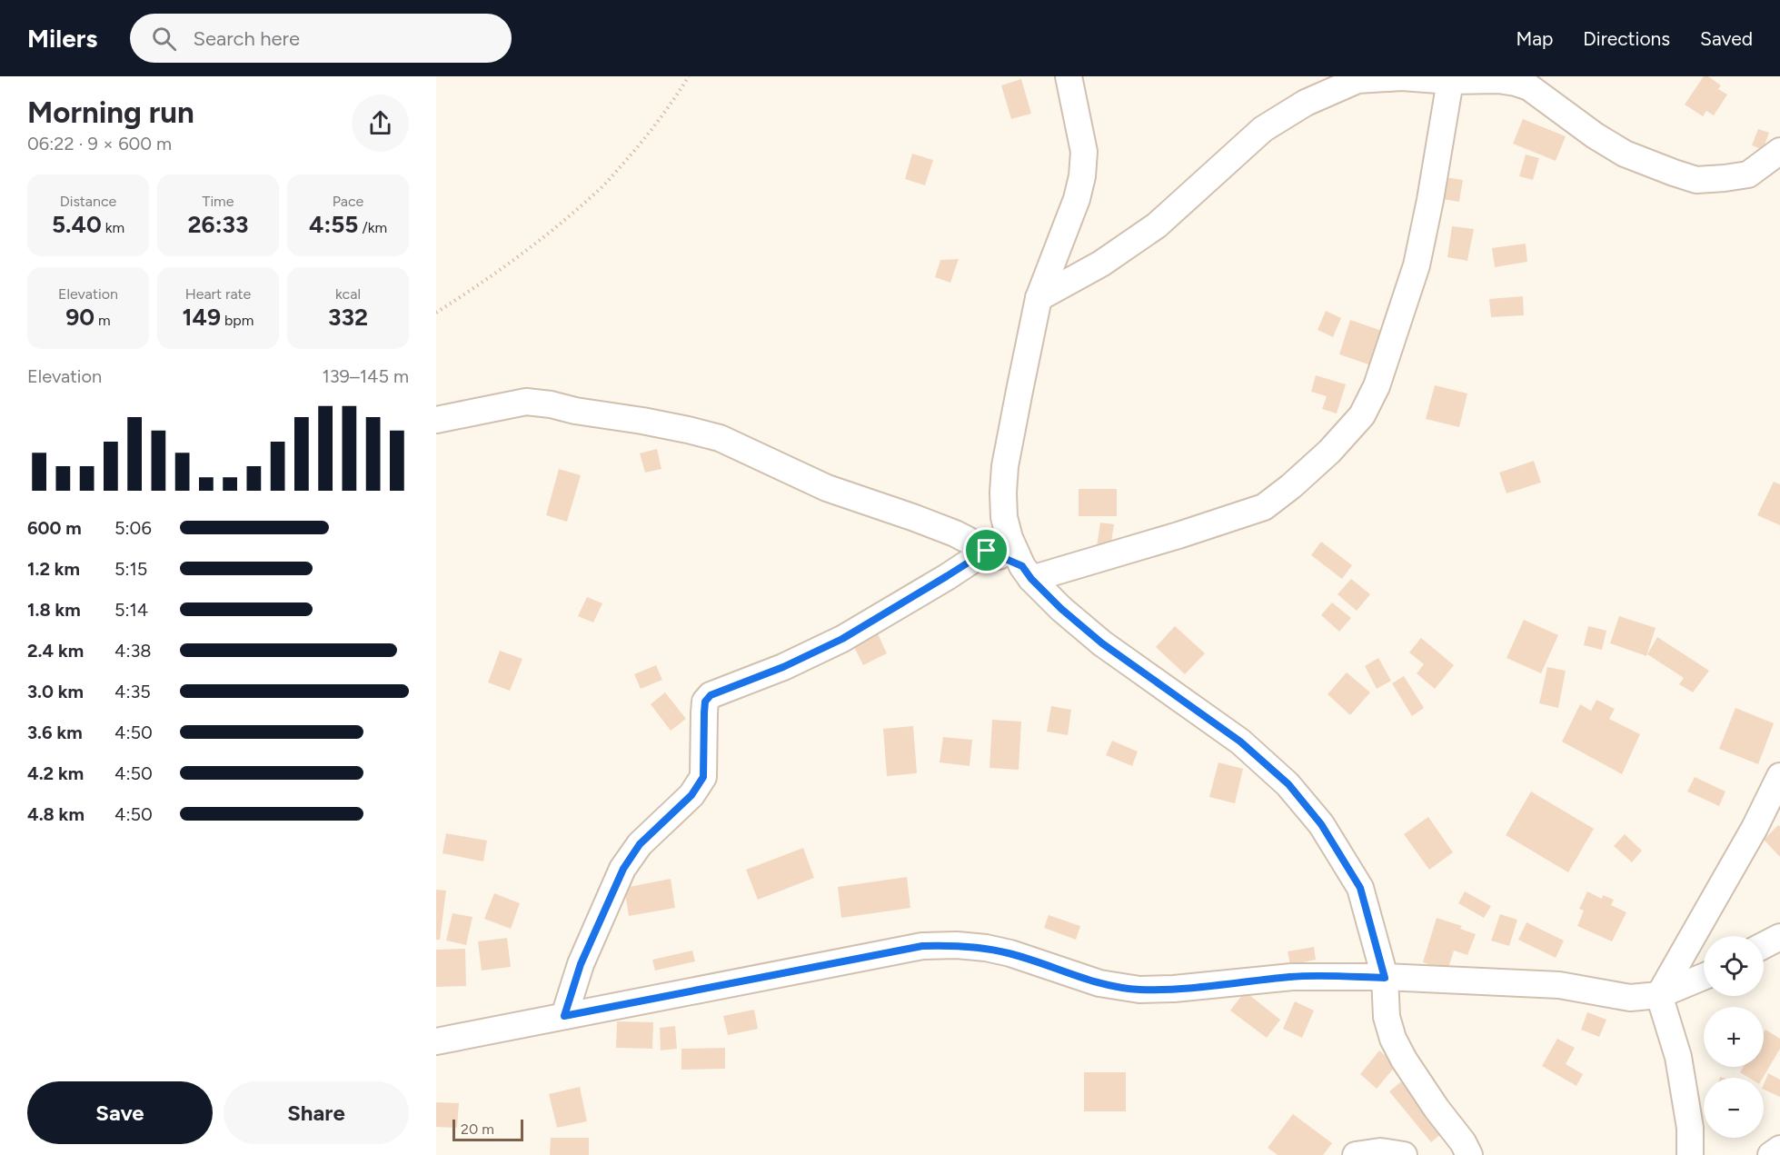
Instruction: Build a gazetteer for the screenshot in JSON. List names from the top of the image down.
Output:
{
  "scale_bar": "20 m",
  "page": {
    "header": "Milers",
    "search": "Search here",
    "nav": ["Map", "Directions", "Saved"],
    "heading": ["Morning run", "06:22 · 9 × 600 m"],
    "stats": [
      ["Distance", "5.40 km"],
      ["Time", "26:33"],
      ["Pace", "4:55 /km"],
      ["Elevation", "90 m"],
      ["Heart rate", "149 bpm"],
      ["kcal", "332"]
    ],
    "chart": ["Elevation", "139–145 m"],
    "list": [
      {
        "name": "600 m",
        "note": "5:06"
      },
      {
        "name": "1.2 km",
        "note": "5:15"
      },
      {
        "name": "1.8 km",
        "note": "5:14"
      },
      {
        "name": "2.4 km",
        "note": "4:38"
      },
      {
        "name": "3.0 km",
        "note": "4:35"
      },
      {
        "name": "3.6 km",
        "note": "4:50"
      },
      {
        "name": "4.2 km",
        "note": "4:50"
      },
      {
        "name": "4.8 km",
        "note": "4:50"
      }
    ],
    "map_buttons": ["+", "−"],
    "buttons": ["Save", "Share"],
    "scale": "20 m"
  }
}
